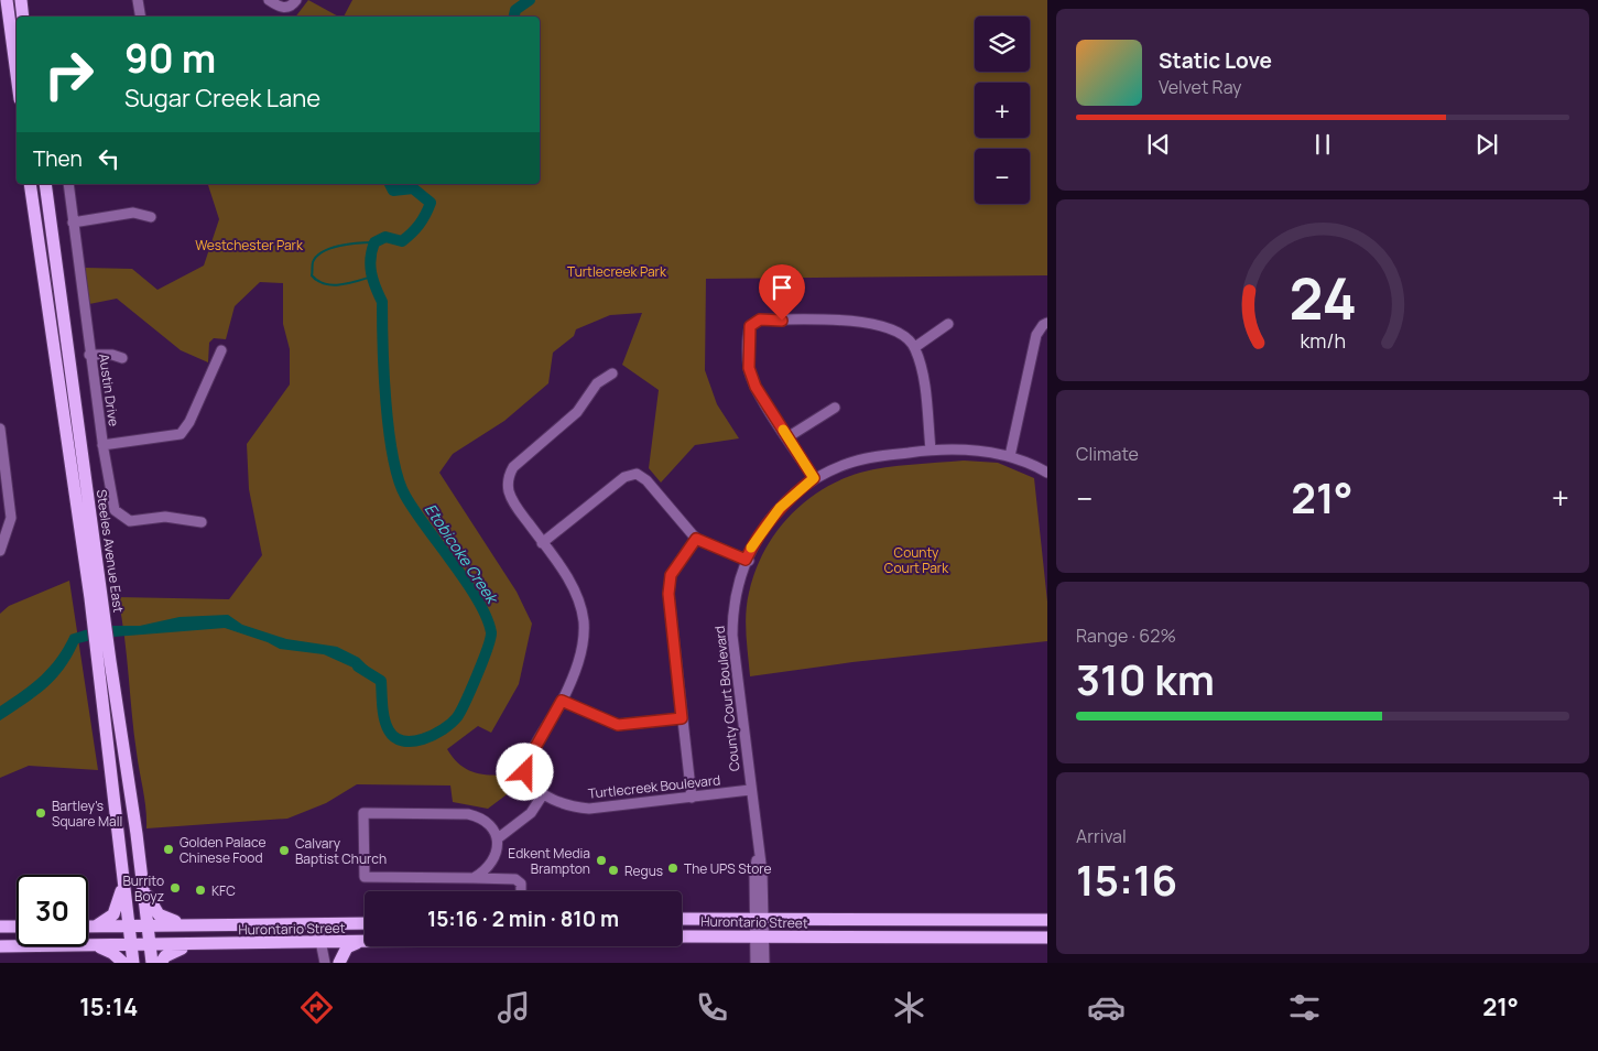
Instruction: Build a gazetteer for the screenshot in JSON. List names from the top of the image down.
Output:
{
  "streets": {
    "main road": ["Steeles Avenue East", "Hurontario Street"],
    "street": ["Austin Drive", "County Court Boulevard", "Turtlecreek Boulevard"]
  },
  "crossings": [
    ["Steeles Avenue East", "Hurontario Street"],
    ["County Court Boulevard", "Turtlecreek Boulevard"],
    ["County Court Boulevard", "Hurontario Street"]
  ],
  "water": ["Etobicoke Creek"],
  "parks": ["Westchester Park", "Turtlecreek Park", "County Court Park"],
  "places": [
    "Bartley's Square Mall",
    "Golden Palace Chinese Food",
    "Calvary Baptist Church",
    "Edkent Media Brampton",
    "The UPS Store",
    "Regus",
    "Burrito Boyz",
    "KFC"
  ],
  "page": {
    "map_buttons": ["+", "−"],
    "turn": ["90 m", "Sugar Creek Lane"],
    "song": ["Static Love", "Velvet Ray"],
    "then": "Then",
    "tile": [
      "Climate",
      ["Range · 62%", "310 km"],
      ["Arrival", "15:16"]
    ],
    "heat": ["−", "21°", "+"],
    "limit": "30",
    "trip": "15:16 · 2 min · 810 m",
    "tabs": ["15:14", "21°"],
    "gauge": ["24", "km/h"]
  }
}
